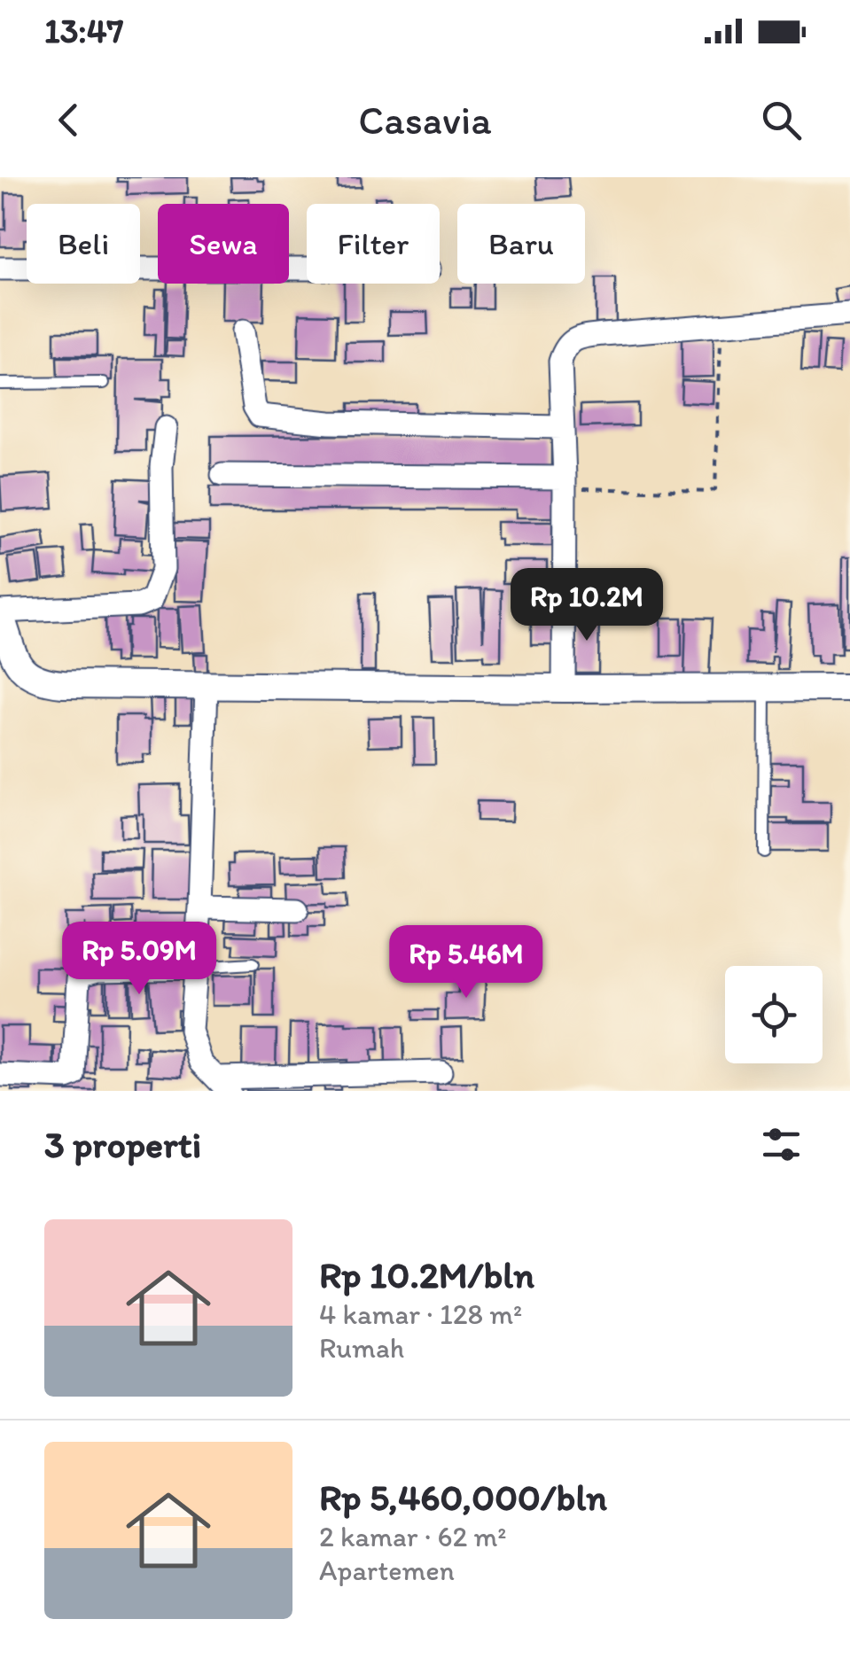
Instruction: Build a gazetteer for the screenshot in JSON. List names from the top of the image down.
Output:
{
  "page": {
    "status": "13:47",
    "header": "Casavia",
    "chip": [
      "Beli",
      "Sewa",
      "Filter",
      "Baru"
    ],
    "price": ["Rp 10.2M", "Rp 5.09M", "Rp 5.46M"],
    "heading": "3 properti",
    "list": [
      {
        "name": "Rp 10.2M/bln",
        "note": "4 kamar · 128 m² · Rumah"
      },
      {
        "name": "Rp 5,460,000/bln",
        "note": "2 kamar · 62 m² · Apartemen"
      }
    ]
  }
}
